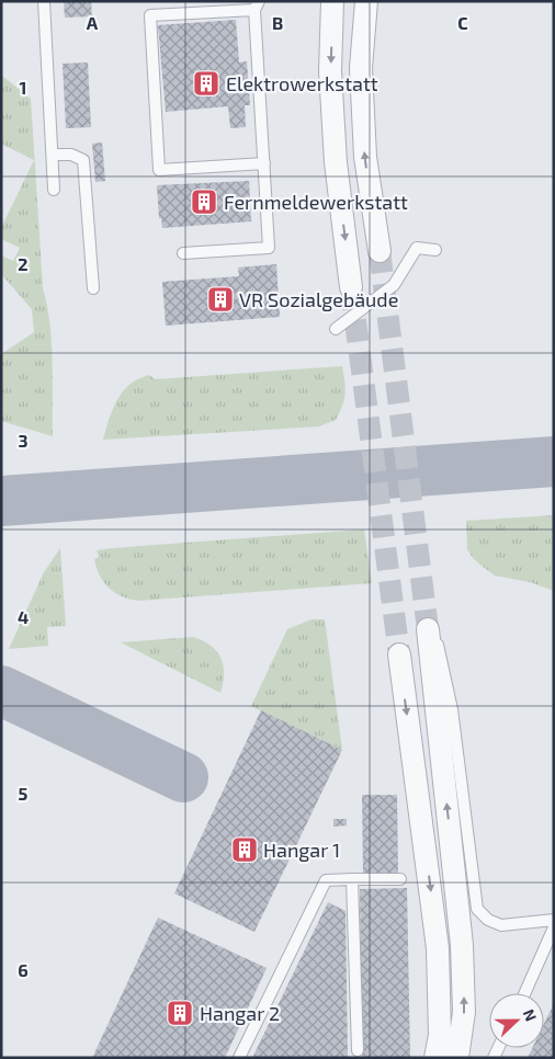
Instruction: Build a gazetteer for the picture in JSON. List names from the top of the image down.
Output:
{
  "places": {
    "building": [
      "Elektrowerkstatt",
      "Fernmeldewerkstatt",
      "VR Sozialgebäude",
      "Hangar 1",
      "Hangar 2"
    ]
  },
  "north": "right",
  "grid": {
    "columns": ["A", "B", "C"],
    "rows": [
      "1",
      "2",
      "3",
      "4",
      "5",
      "6"
    ]
  }
}
